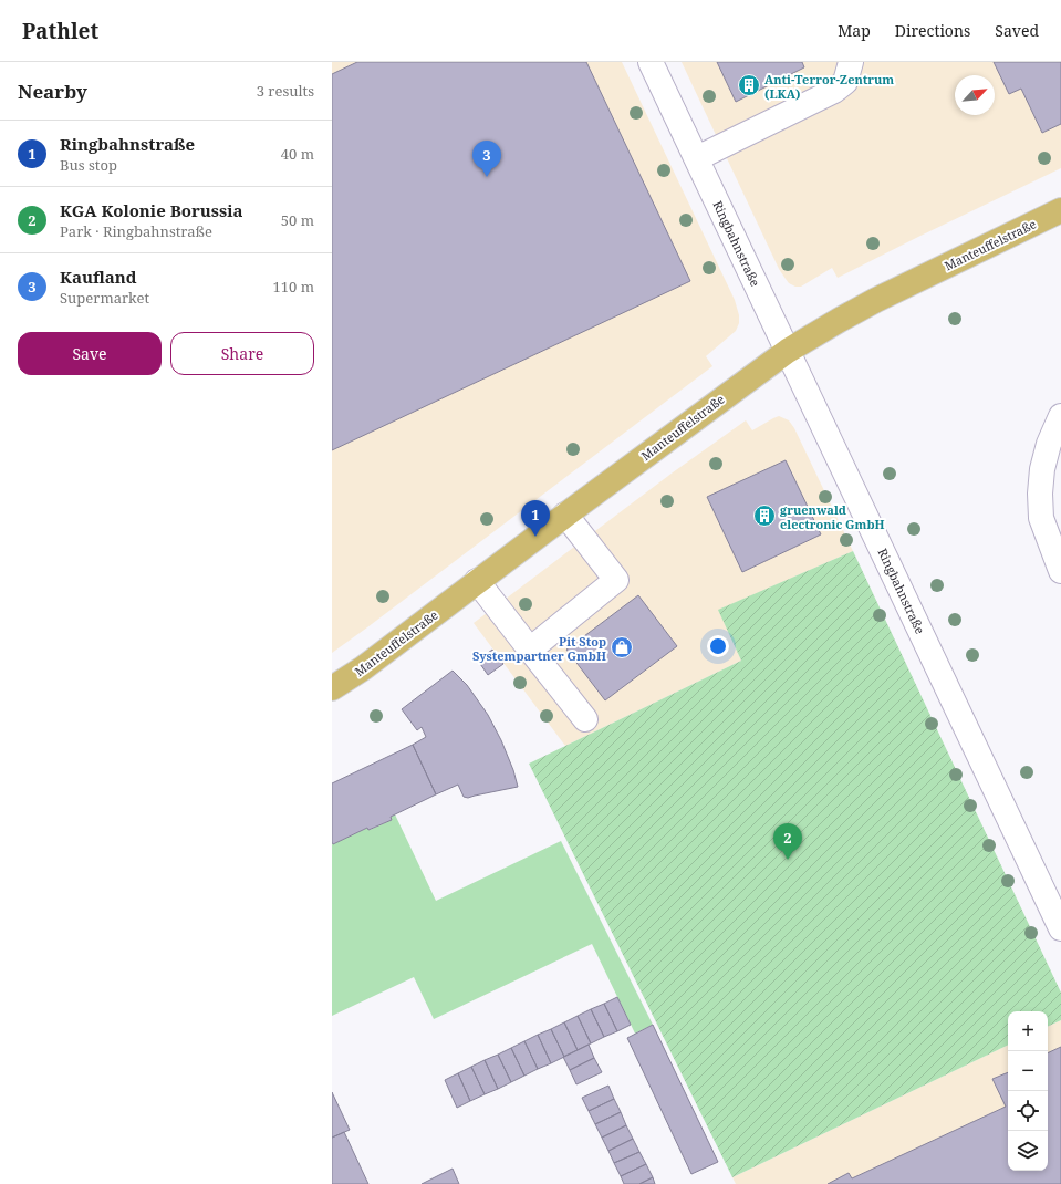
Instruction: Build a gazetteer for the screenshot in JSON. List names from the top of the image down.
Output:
{
  "streets": {
    "main road": ["Manteuffelstraße"],
    "street": ["Ringbahnstraße"]
  },
  "crossings": [
    ["Ringbahnstraße", "Manteuffelstraße"]
  ],
  "places": {
    "building": ["Anti-Terror-Zentrum (LKA)", "gruenwald electronic GmbH"],
    "shop": ["Pit Stop Systempartner GmbH"]
  },
  "north": "top right",
  "page": {
    "header": "Pathlet",
    "nav": ["Map", "Directions", "Saved"],
    "heading": ["Nearby", "3 results"],
    "list": [
      {
        "mark": "1",
        "name": "Ringbahnstraße",
        "note": "Bus stop",
        "value": "40 m"
      },
      {
        "mark": "2",
        "name": "KGA Kolonie Borussia",
        "note": "Park · Ringbahnstraße",
        "value": "50 m"
      },
      {
        "mark": "3",
        "name": "Kaufland",
        "note": "Supermarket",
        "value": "110 m"
      }
    ],
    "pins": ["3", "1", "2"],
    "buttons": ["Save", "Share"],
    "map_buttons": ["+", "−"]
  }
}
